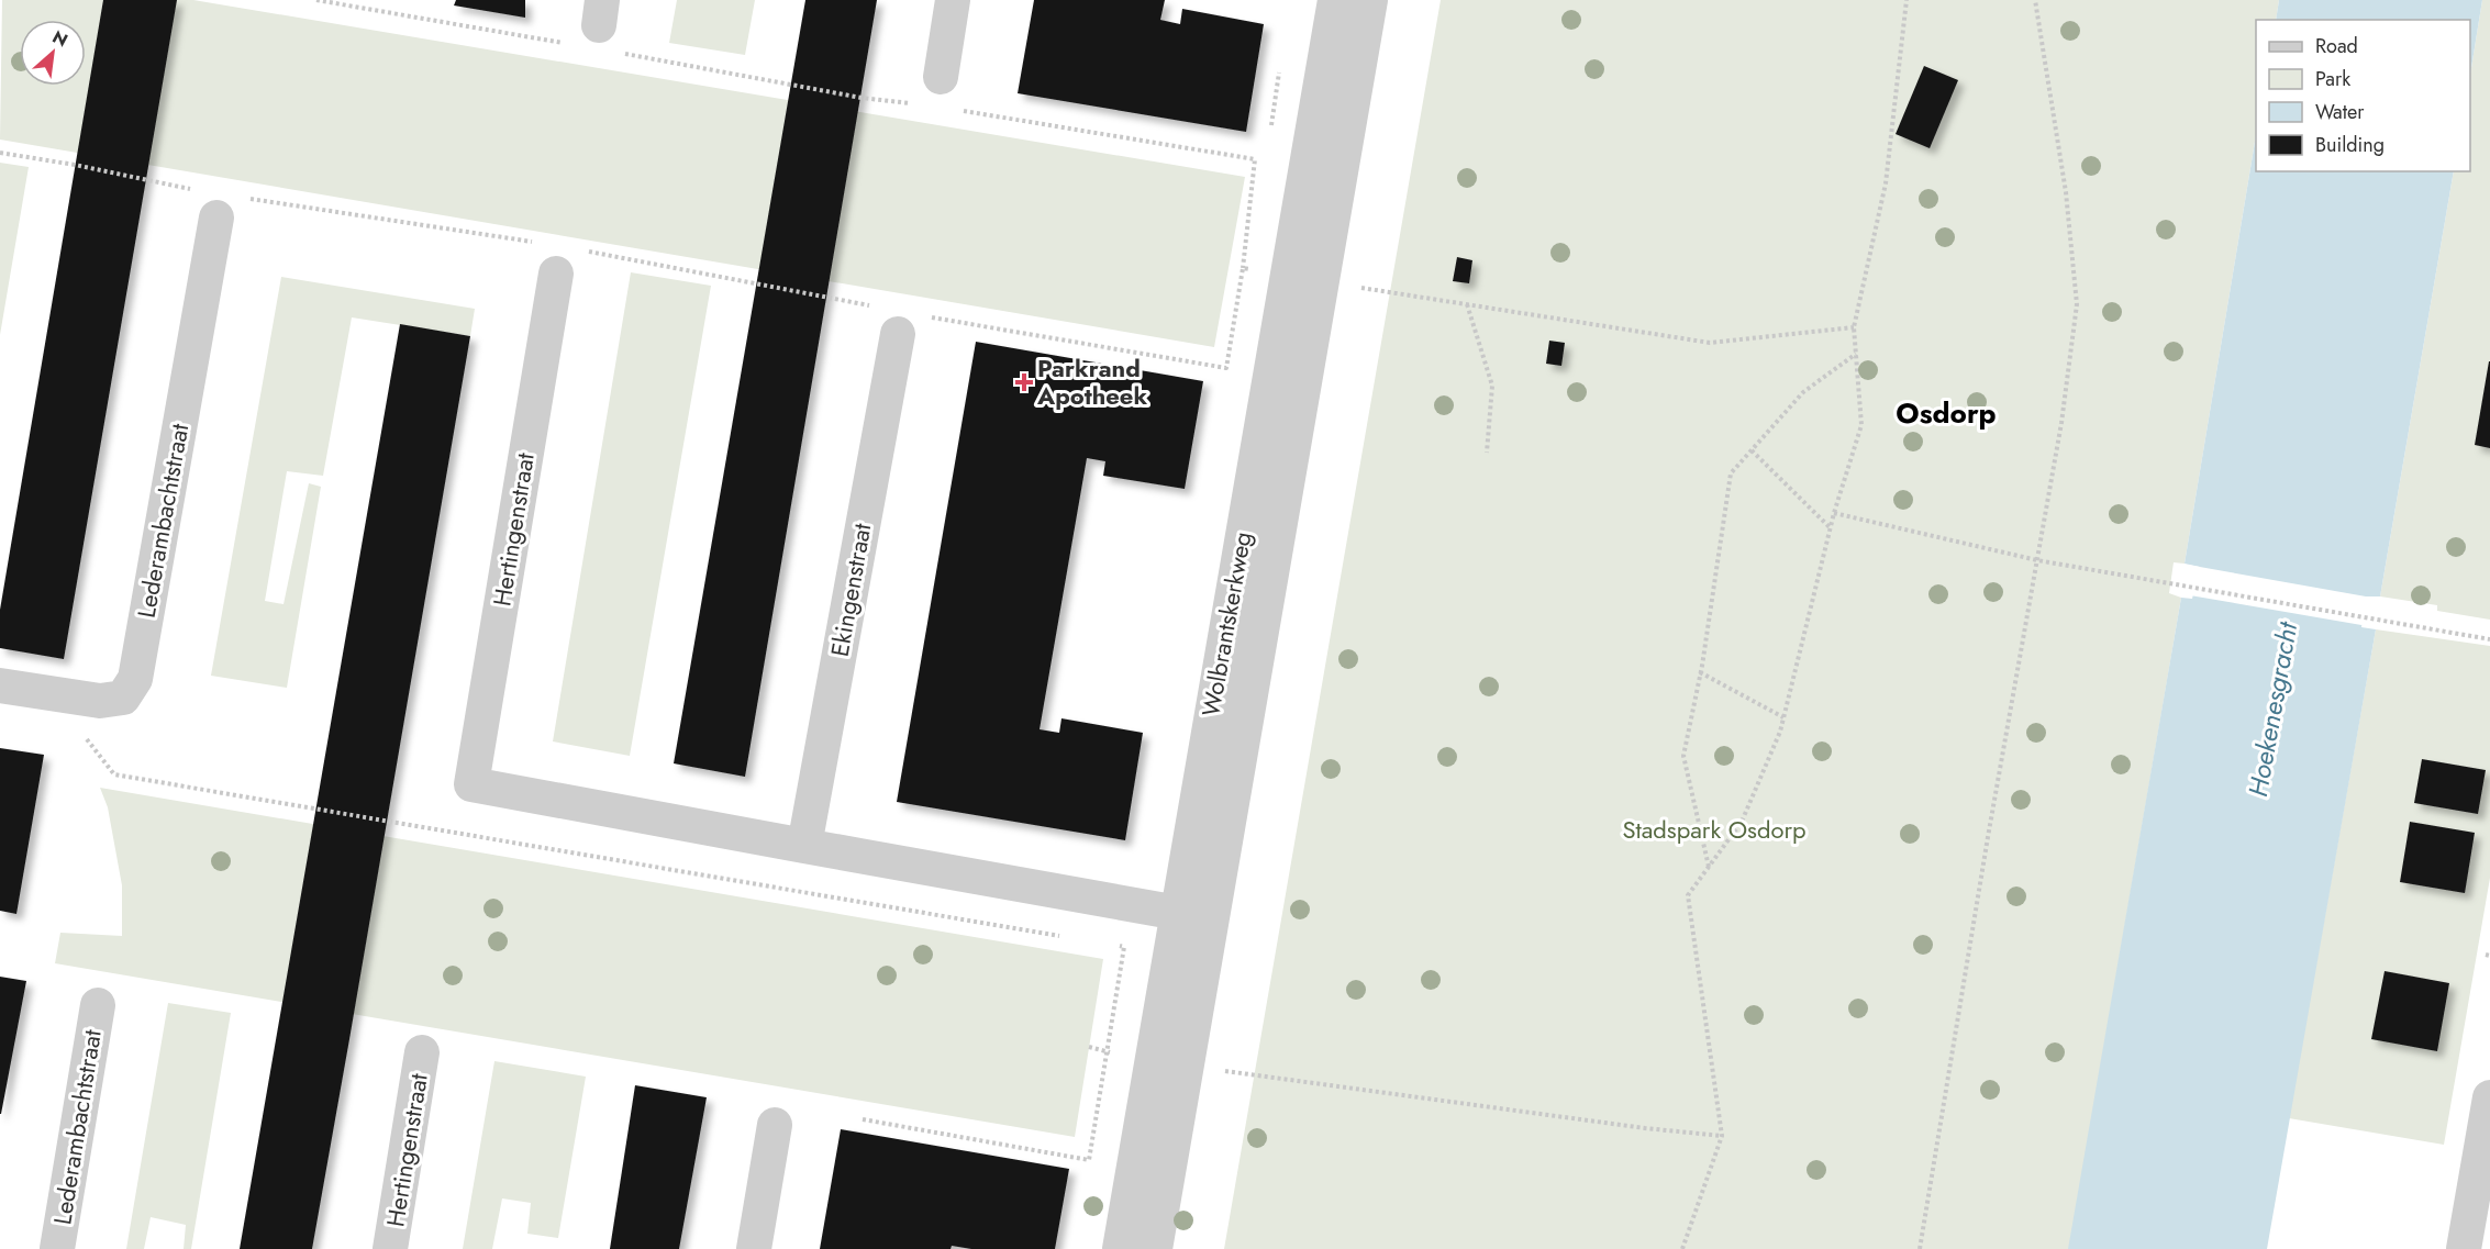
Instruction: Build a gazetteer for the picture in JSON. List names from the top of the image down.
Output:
{
  "streets": {
    "street": [
      "Lederambachtstraat",
      "Hertingenstraat",
      "Ekingenstraat",
      "Wolbrantskerkweg"
    ]
  },
  "crossings": [
    ["Hertingenstraat", "Ekingenstraat"]
  ],
  "districts": ["Osdorp"],
  "water": ["Hoekenesgracht"],
  "parks": ["Stadspark Osdorp"],
  "places": {
    "health": ["Parkrand Apotheek"]
  },
  "legend": [
    "Road",
    "Park",
    "Water",
    "Building"
  ],
  "north": "top right"
}
